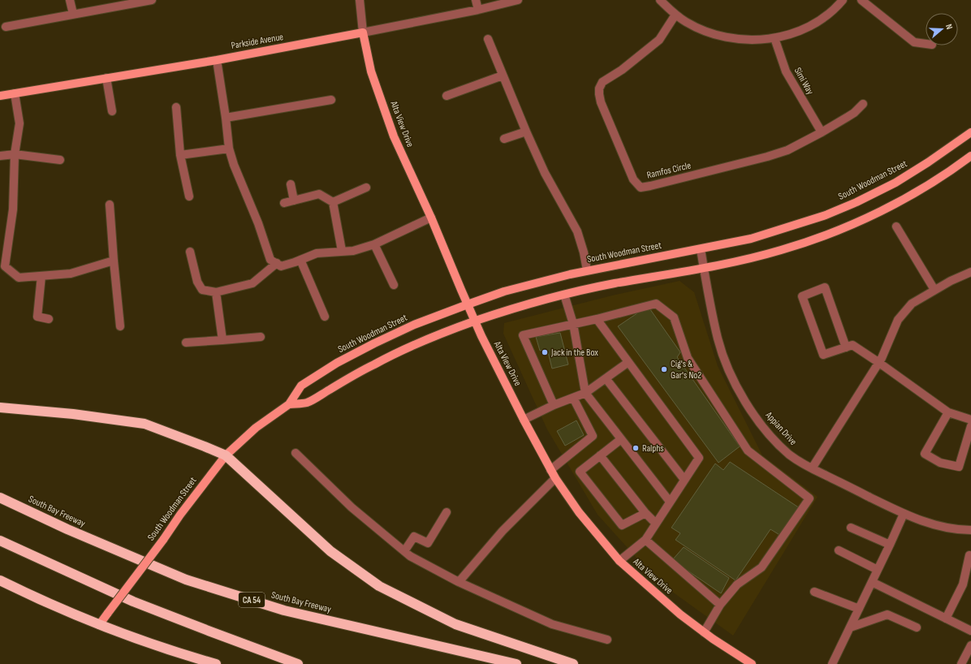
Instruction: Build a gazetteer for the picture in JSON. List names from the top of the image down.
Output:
{
  "streets": {
    "highway": ["South Bay Freeway", "CA 54"],
    "main road": ["Parkside Avenue", "Alta View Drive", "South Woodman Street"],
    "street": ["Simi Way", "Ramfos Circle", "Appian Drive"]
  },
  "crossings": [
    ["Parkside Avenue", "Alta View Drive"],
    ["Simi Way", "Ramfos Circle"],
    ["Alta View Drive", "South Woodman Street"],
    ["South Woodman Street", "Appian Drive"]
  ],
  "places": ["Jack in the Box", "Cig's & Gar's No2", "Ralphs"],
  "north": "right"
}
